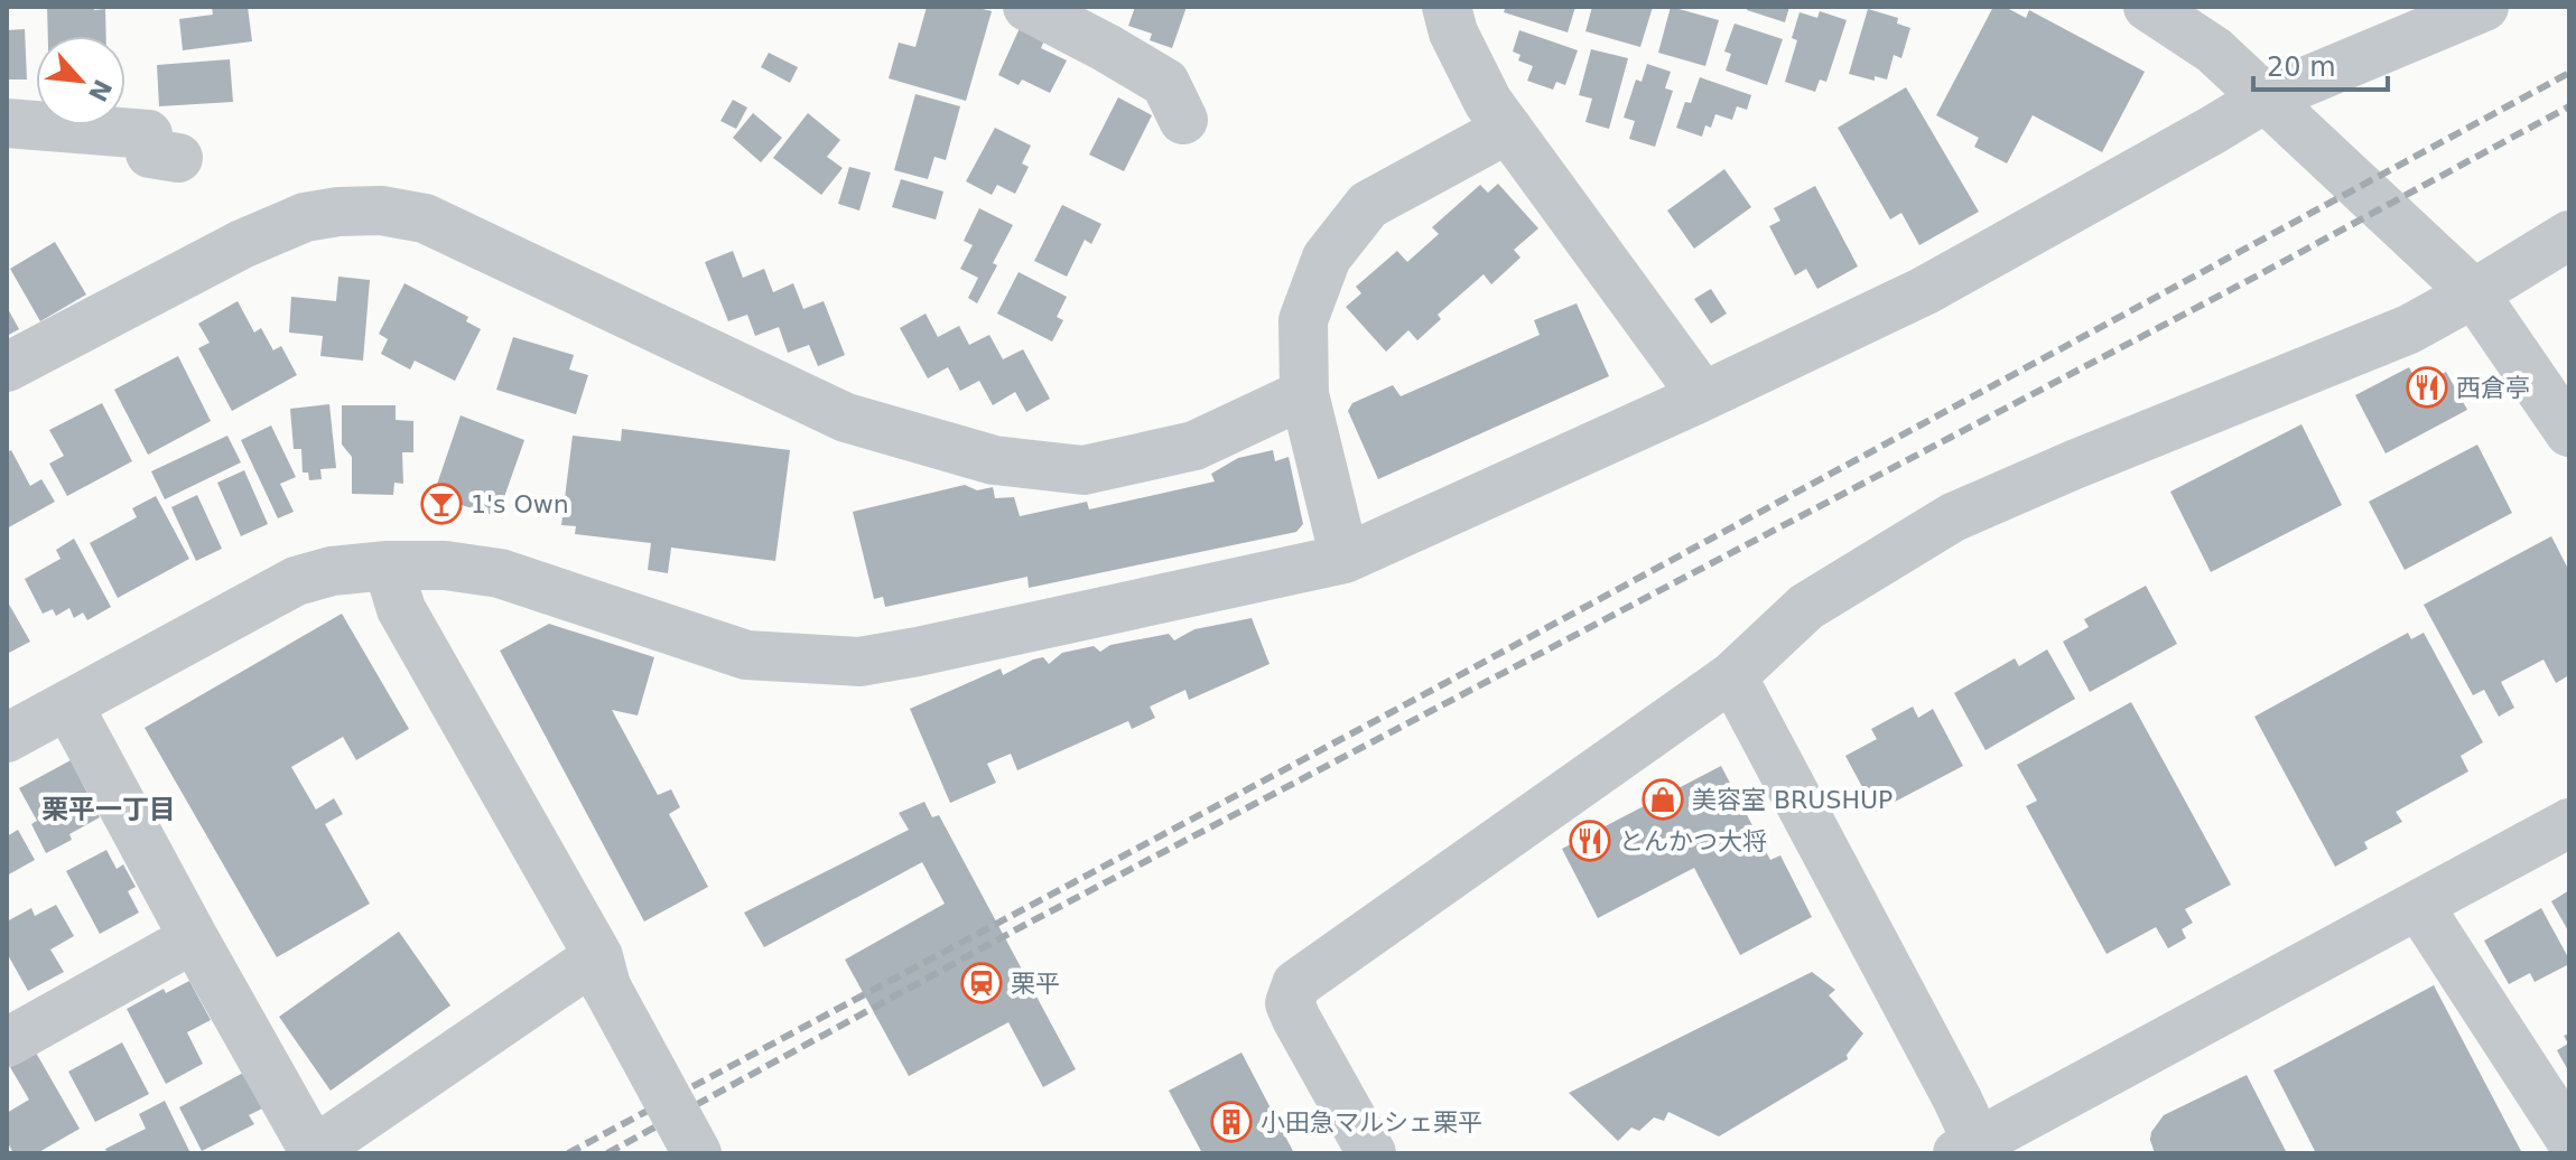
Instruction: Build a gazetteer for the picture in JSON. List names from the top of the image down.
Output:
{
  "districts": ["栗平一丁目"],
  "places": {
    "restaurant": ["西倉亭", "とんかつ大将"],
    "bar": ["1's Own"],
    "shop": ["美容室 BRUSHUP"],
    "station": ["栗平"],
    "building": ["小田急マルシェ栗平"]
  },
  "scale_bar": "20 m",
  "north": "bottom right"
}
